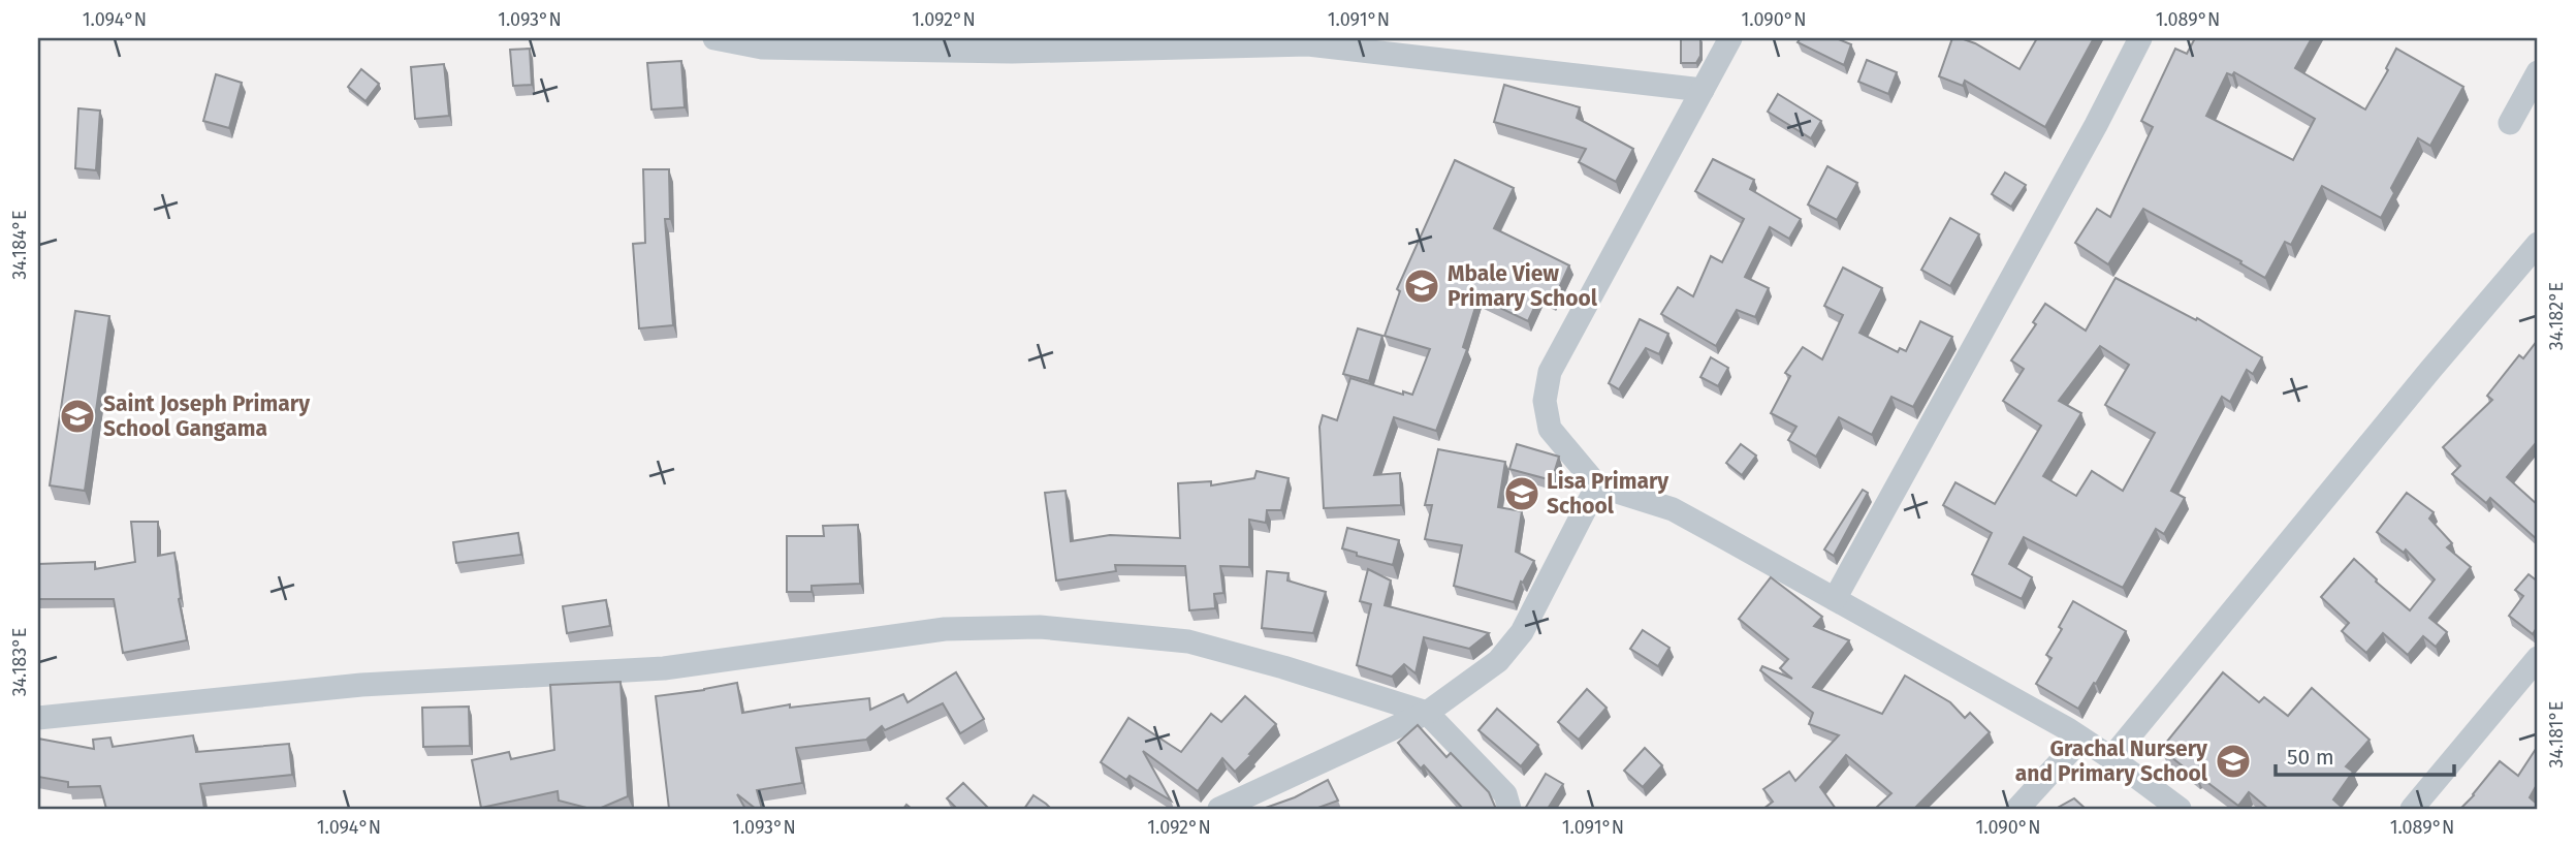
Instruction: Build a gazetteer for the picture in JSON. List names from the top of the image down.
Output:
{
  "places": {
    "school or university": [
      "Mbale View Primary School",
      "Saint Joseph Primary School Gangama",
      "Lisa Primary School",
      "Grachal Nursery and Primary School"
    ]
  },
  "scale_bar": "50 m",
  "coordinates": [
    "1.094°N",
    "1.093°N",
    "1.092°N",
    "1.091°N",
    "1.090°N",
    "1.089°N",
    "34.184°E",
    "34.182°E",
    "34.183°E",
    "34.181°E"
  ]
}
